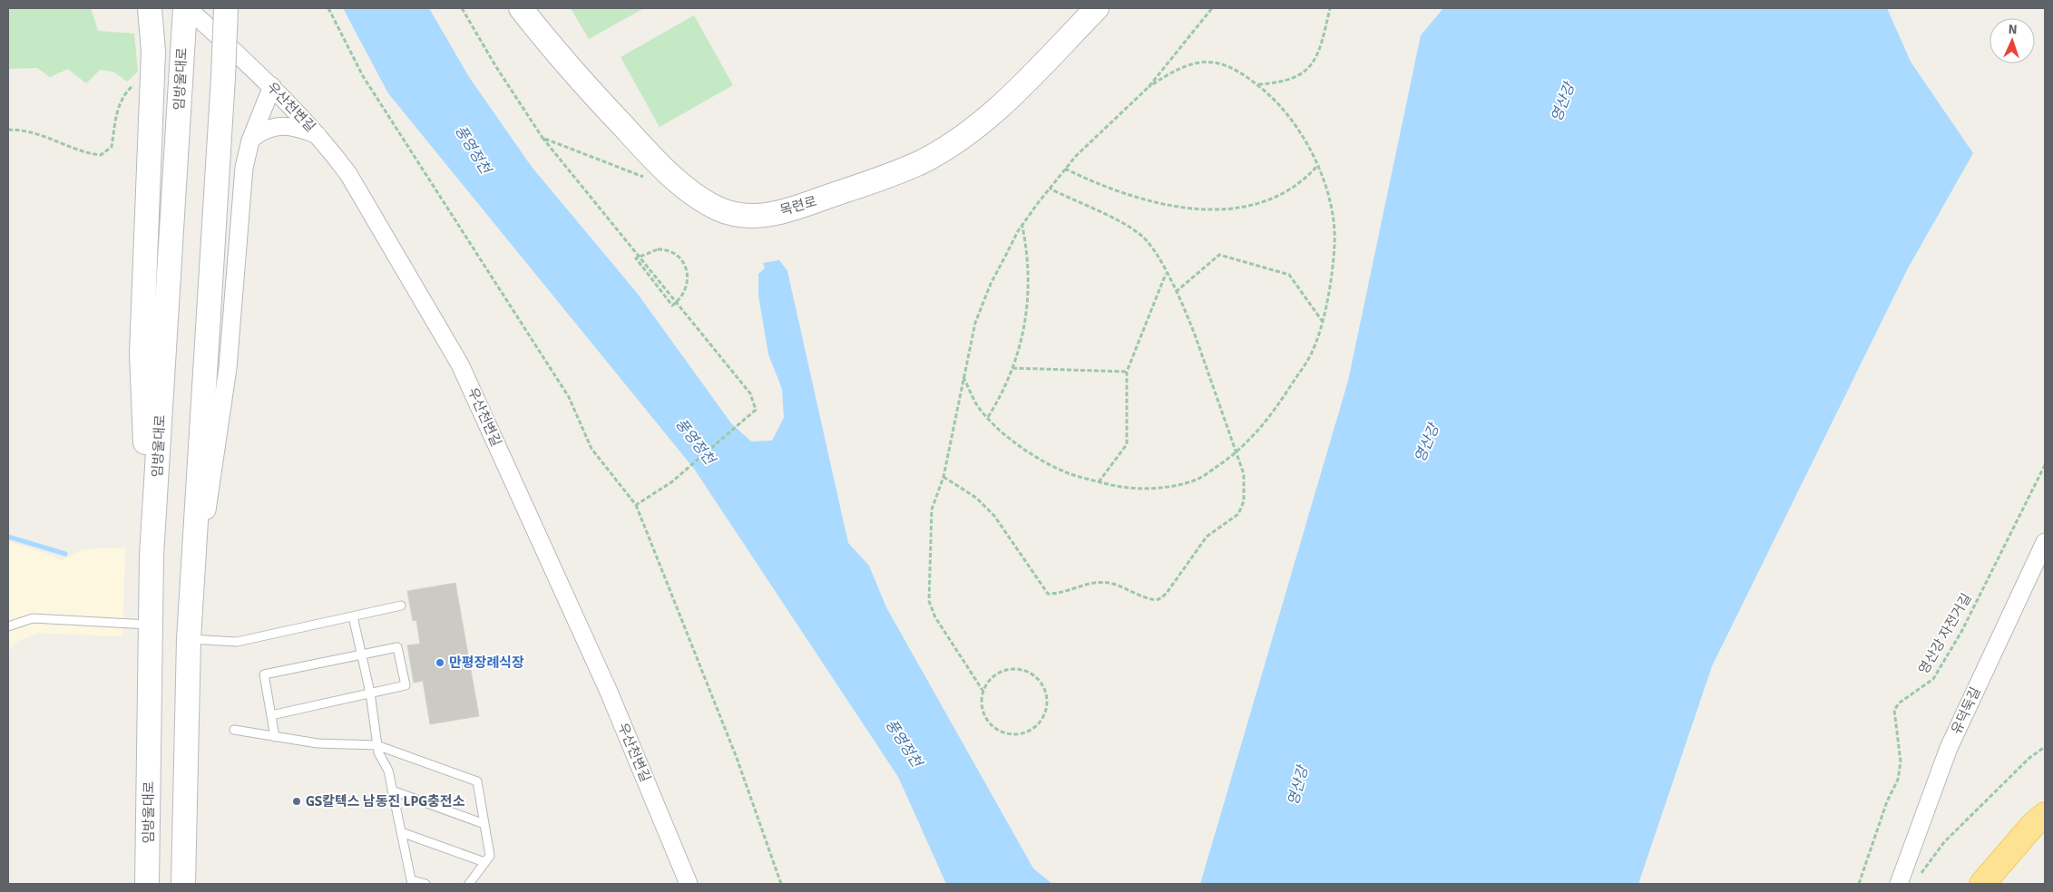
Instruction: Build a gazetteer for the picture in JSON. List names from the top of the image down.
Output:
{
  "streets": {
    "main road": ["임방울대로", "목련로"],
    "street": ["우산천변길", "유덕둑길"],
    "path": ["영산강 자전거길"]
  },
  "crossings": [
    ["임방울대로", "우산천변길"]
  ],
  "water": ["영산강", "풍영정천"],
  "places": ["만평장례식장", "GS칼텍스 남동진 LPG충전소"],
  "north": "top"
}
